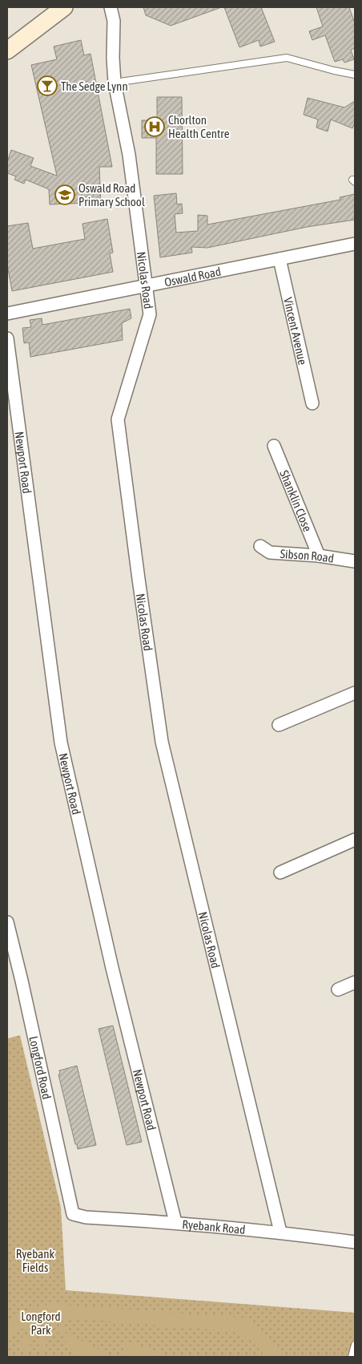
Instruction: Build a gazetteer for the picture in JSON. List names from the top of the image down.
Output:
{
  "streets": {
    "street": [
      "Oswald Road",
      "Nicolas Road",
      "Vincent Avenue",
      "Newport Road",
      "Shanklin Close",
      "Sibson Road",
      "Longford Road",
      "Ryebank Road"
    ]
  },
  "crossings": [
    ["Oswald Road", "Nicolas Road"],
    ["Oswald Road", "Vincent Avenue"],
    ["Nicolas Road", "Ryebank Road"],
    ["Newport Road", "Ryebank Road"],
    ["Shanklin Close", "Sibson Road"],
    ["Longford Road", "Ryebank Road"]
  ],
  "parks": ["Ryebank Fields", "Longford Park"],
  "places": {
    "bar": ["The Sedge Lynn"],
    "hospital": ["Chorlton Health Centre"],
    "school or university": ["Oswald Road Primary School"]
  }
}
